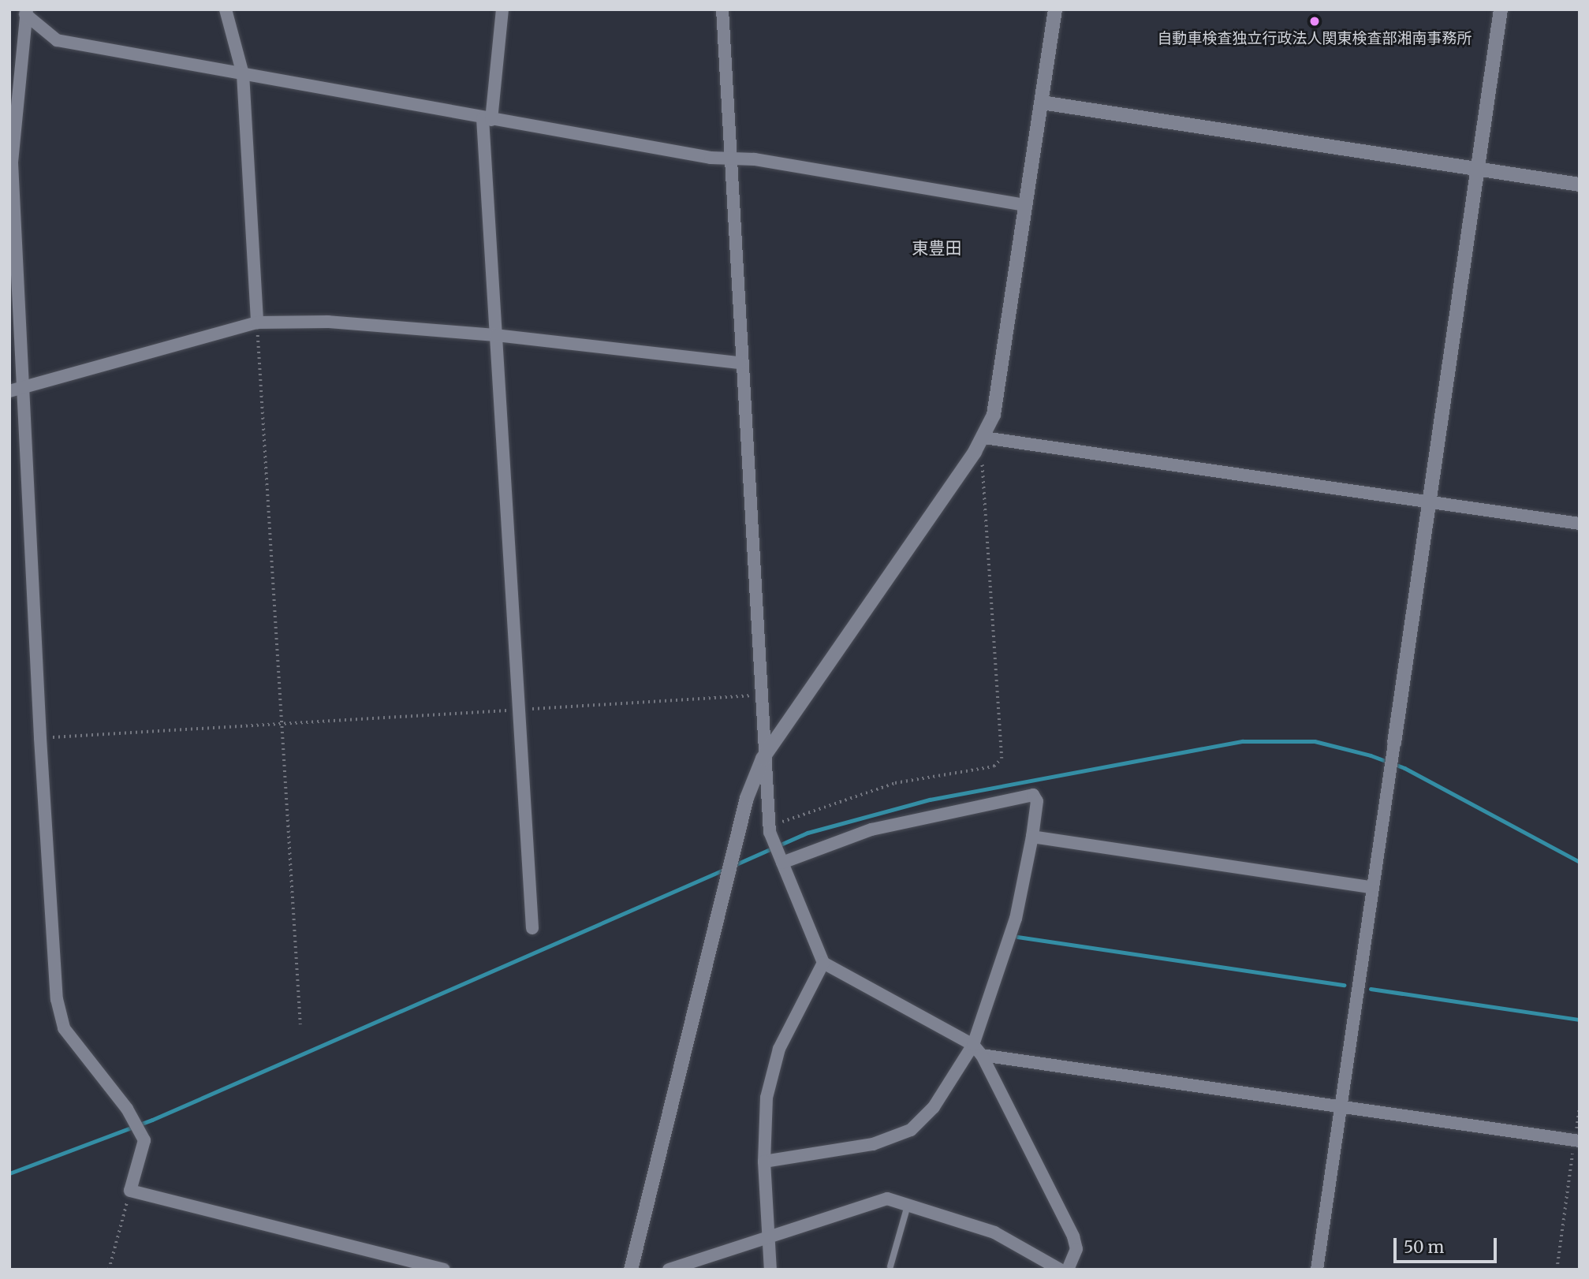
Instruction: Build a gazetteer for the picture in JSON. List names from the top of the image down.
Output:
{
  "districts": ["東豊田"],
  "places": ["自動車検査独立行政法人関東検査部湘南事務所"],
  "scale_bar": "50 m"
}
